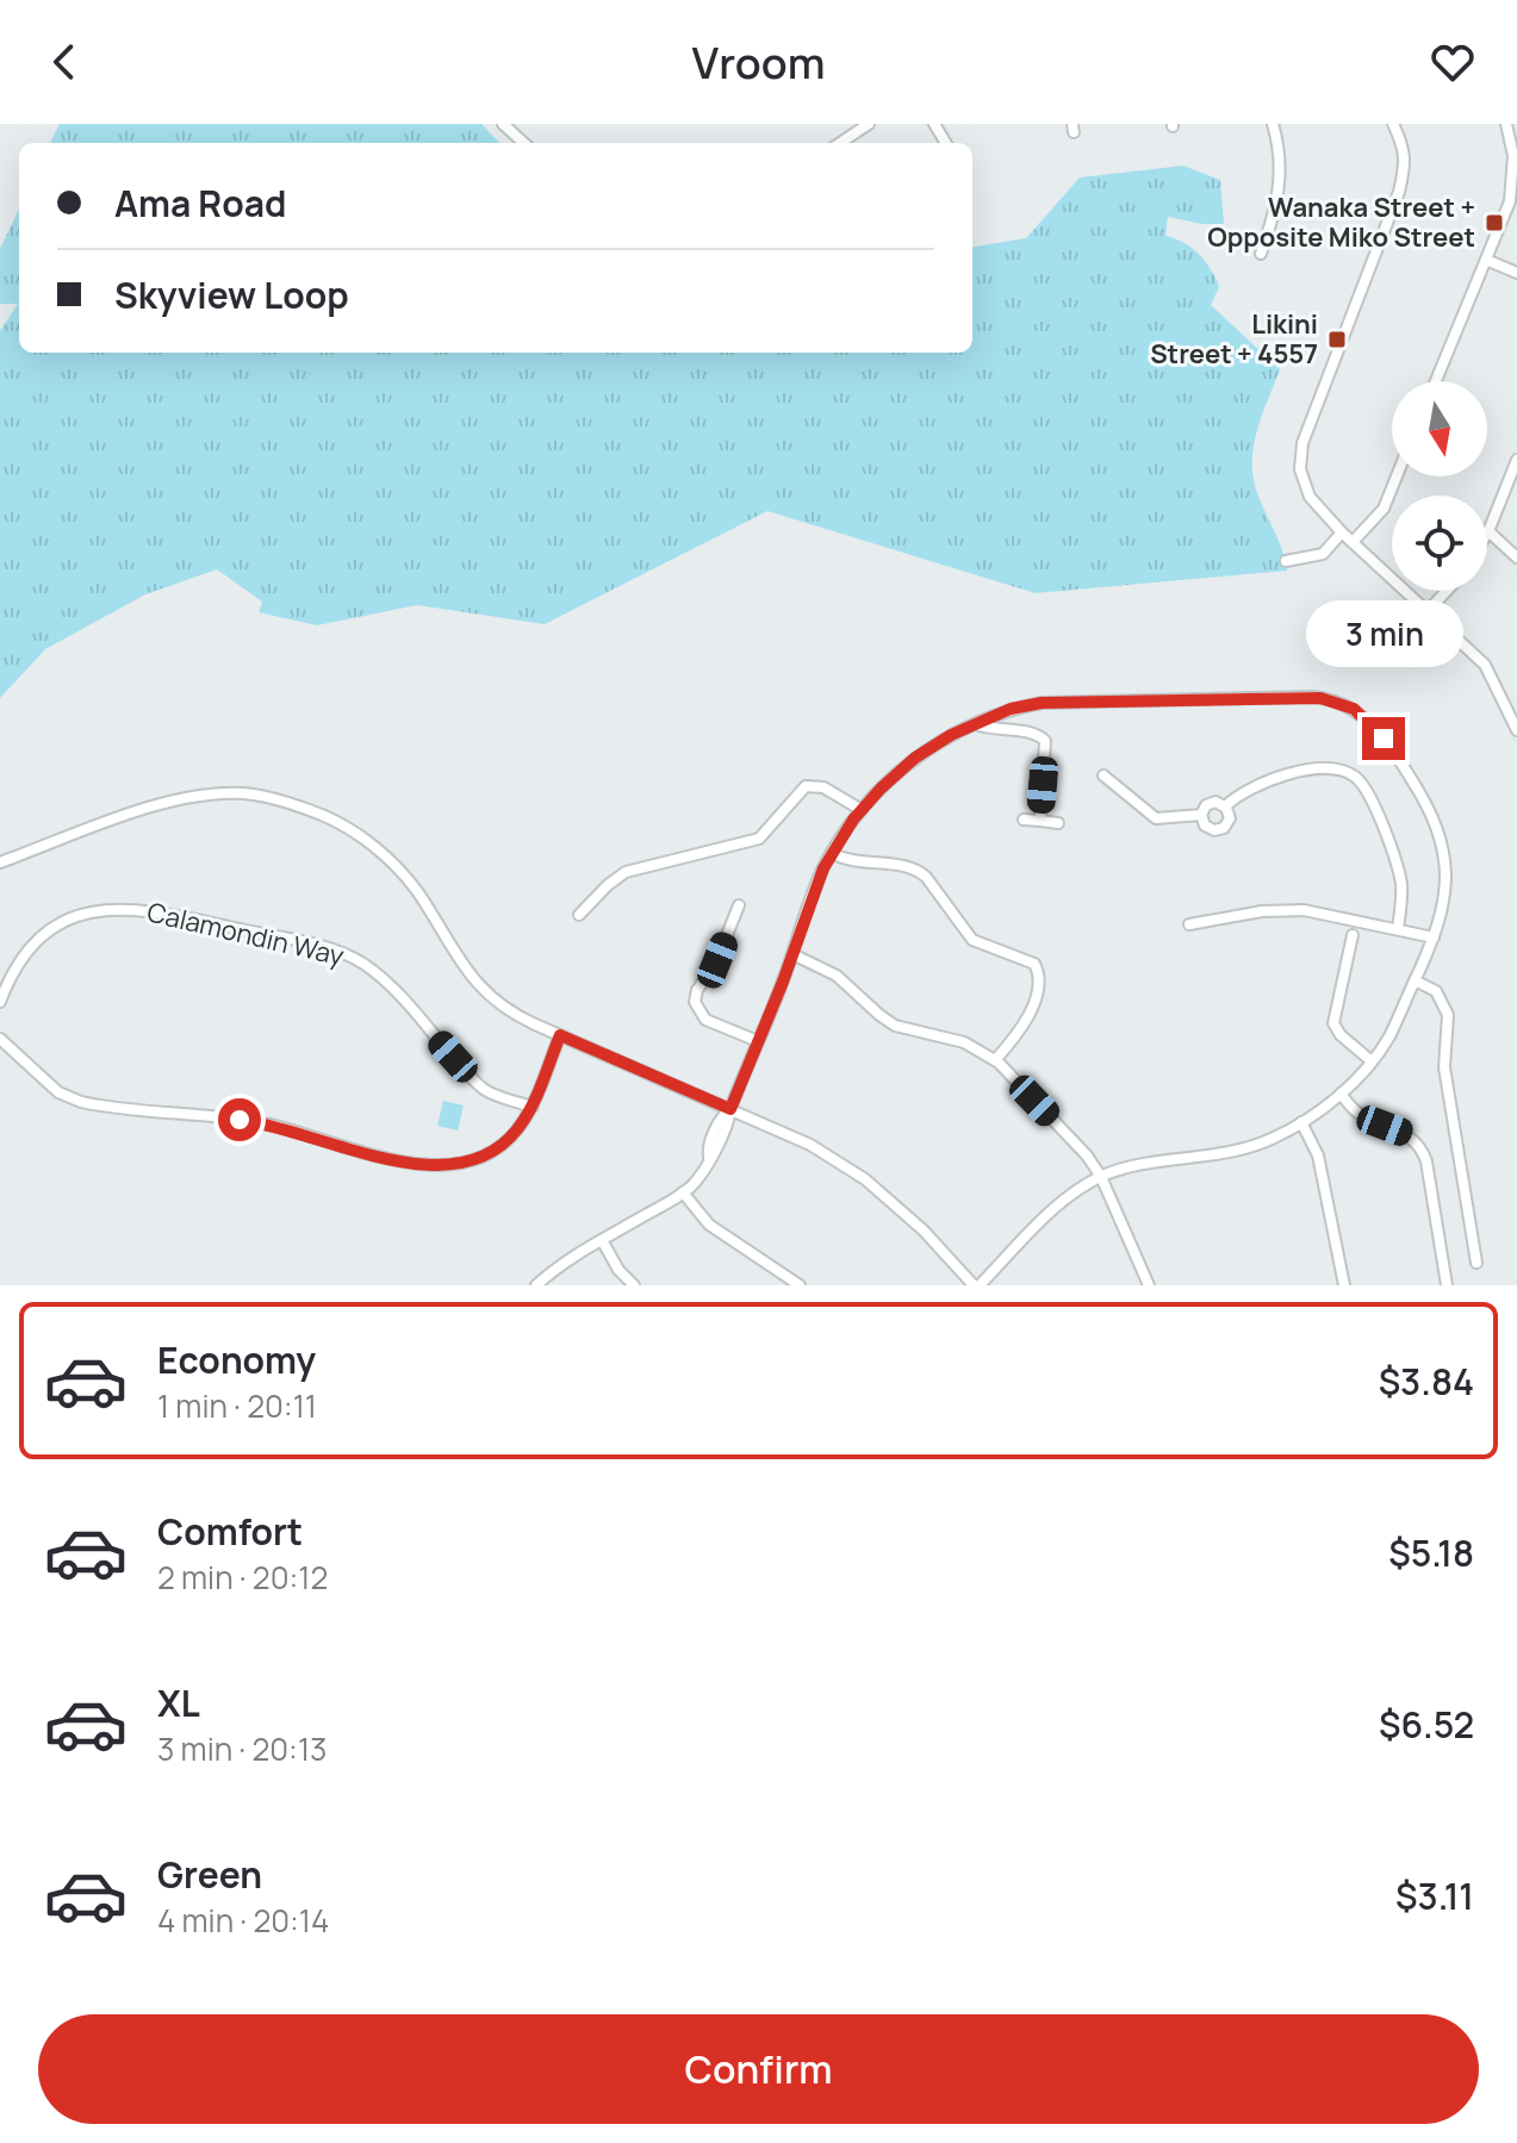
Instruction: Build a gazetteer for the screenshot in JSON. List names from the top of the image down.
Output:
{
  "streets": {
    "street": ["Calamondin Way"]
  },
  "places": {
    "transit": ["Wanaka Street + Opposite Miko Street", "Likini Street + 4557"]
  },
  "north": "bottom",
  "page": {
    "header": "Vroom",
    "banner": ["Ama Road", "Skyview Loop"],
    "bubble": "3 min",
    "list": [
      {
        "name": "Economy",
        "note": "1 min · 20:11",
        "value": "$3.84"
      },
      {
        "name": "Comfort",
        "note": "2 min · 20:12",
        "value": "$5.18"
      },
      {
        "name": "XL",
        "note": "3 min · 20:13",
        "value": "$6.52"
      },
      {
        "name": "Green",
        "note": "4 min · 20:14",
        "value": "$3.11"
      }
    ],
    "buttons": "Confirm"
  }
}
